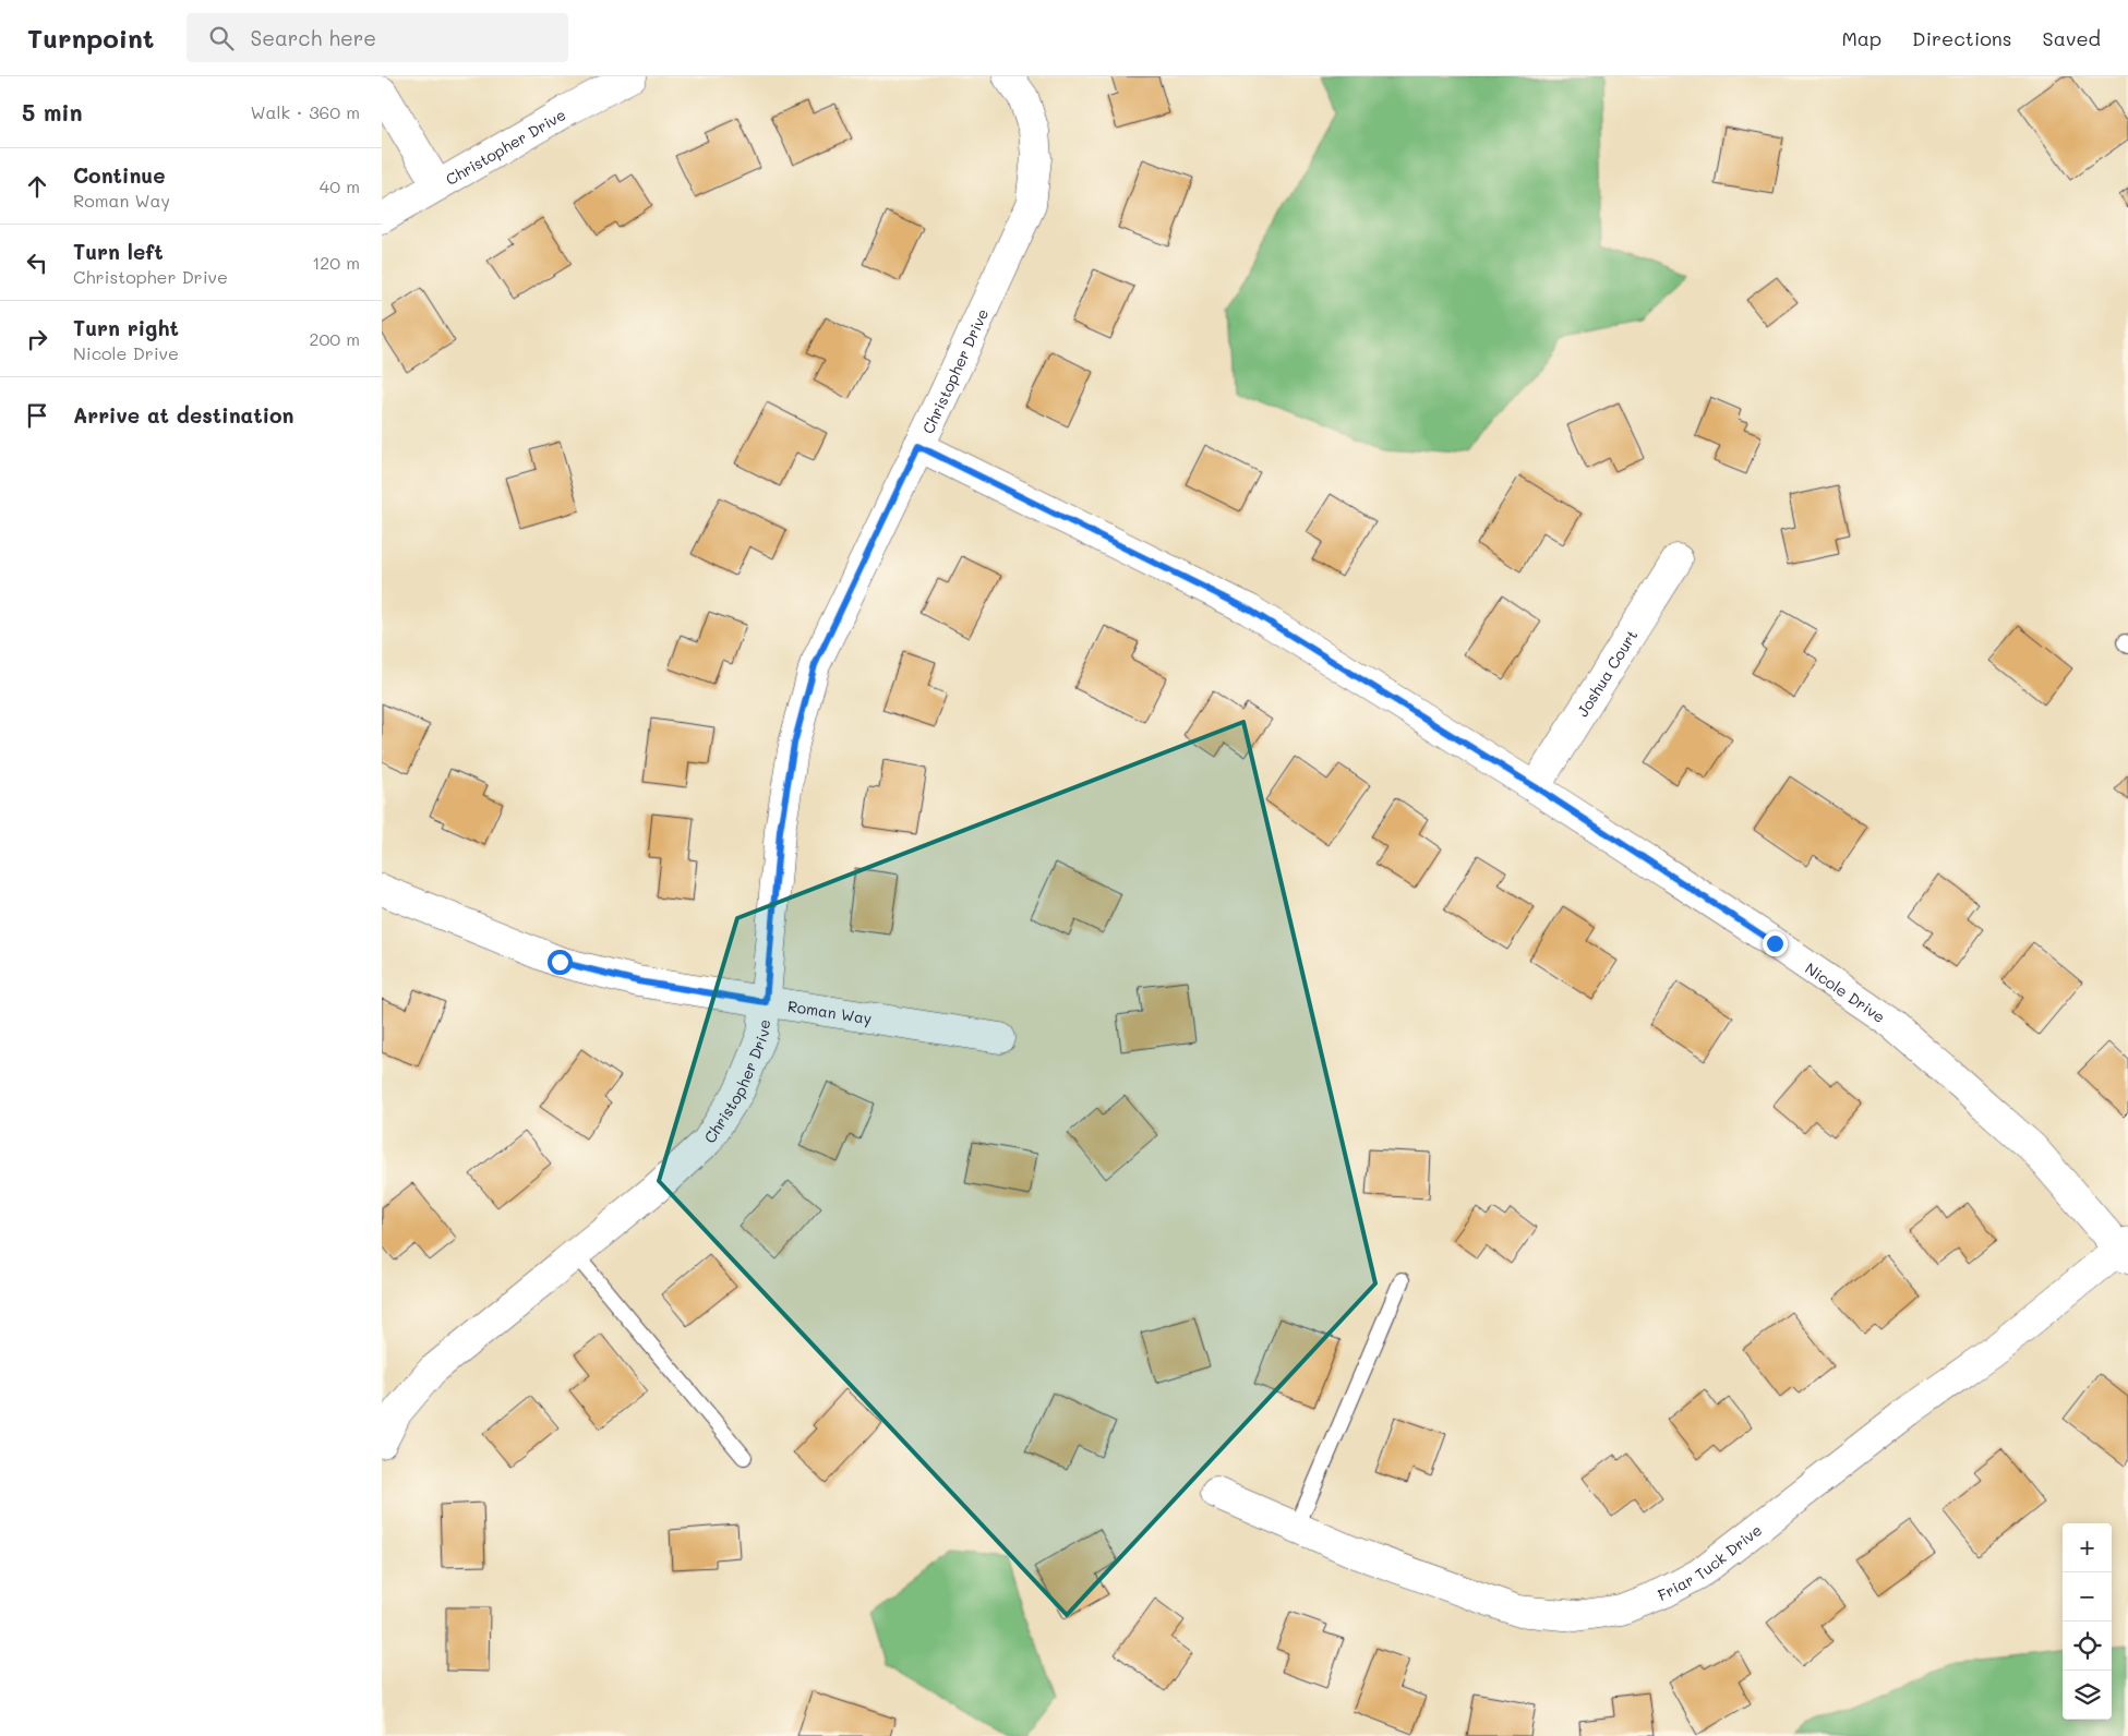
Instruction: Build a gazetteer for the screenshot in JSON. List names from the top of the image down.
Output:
{
  "streets": {
    "street": [
      "Christopher Drive",
      "Joshua Court",
      "Nicole Drive",
      "Roman Way",
      "Friar Tuck Drive"
    ]
  },
  "crossings": [
    ["Christopher Drive", "Nicole Drive"],
    ["Christopher Drive", "Roman Way"],
    ["Joshua Court", "Nicole Drive"],
    ["Nicole Drive", "Friar Tuck Drive"]
  ],
  "page": {
    "header": "Turnpoint",
    "search": "Search here",
    "nav": ["Map", "Directions", "Saved"],
    "heading": ["5 min", "Walk · 360 m"],
    "list": [
      ["Continue", "Roman Way", "40 m"],
      ["Turn left", "Christopher Drive", "120 m"],
      ["Turn right", "Nicole Drive", "200 m"],
      "Arrive at destination"
    ],
    "map_buttons": ["+", "−"]
  }
}
